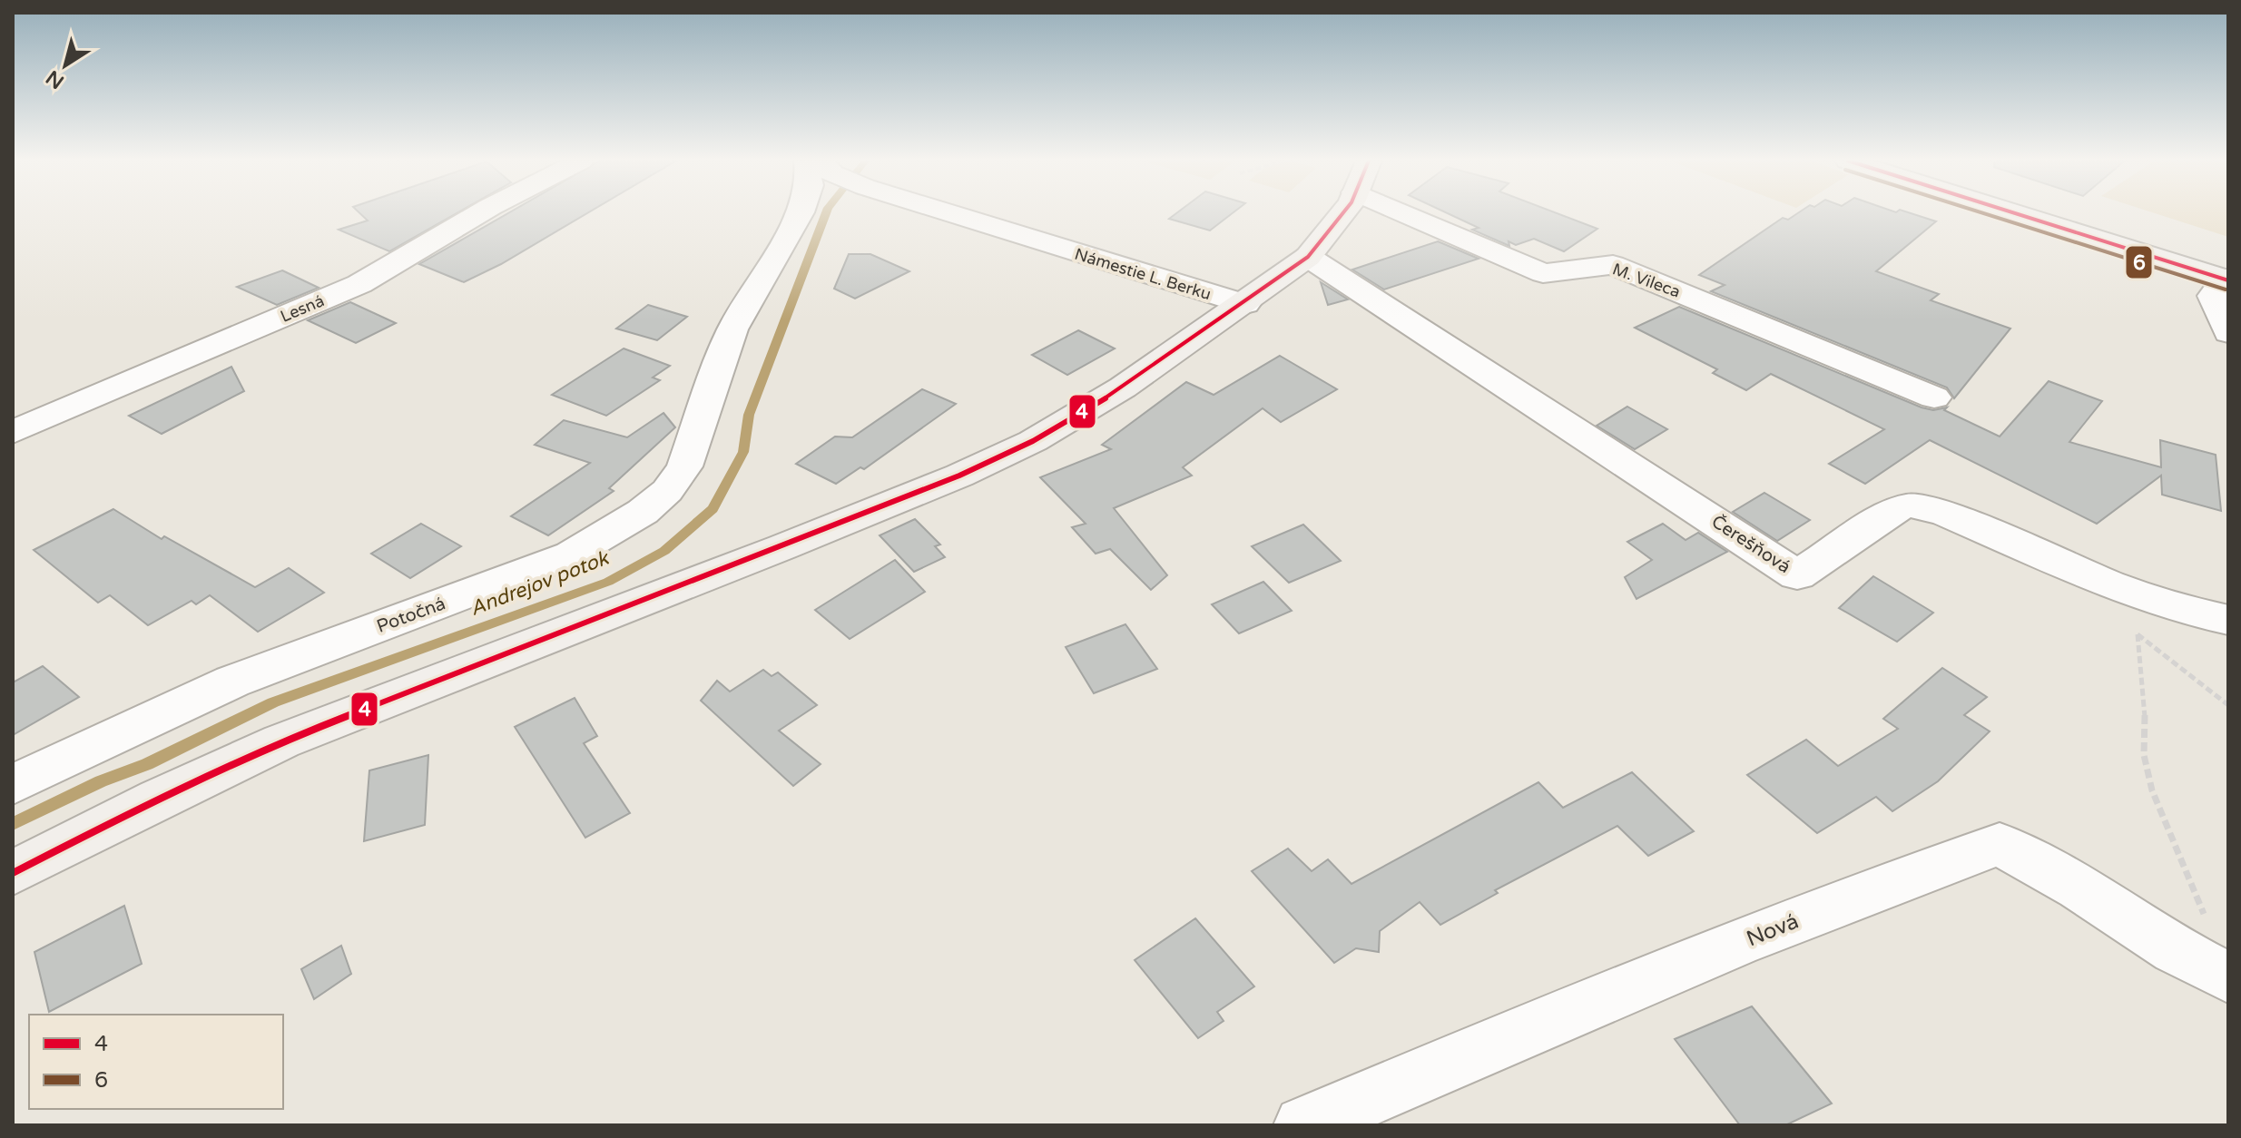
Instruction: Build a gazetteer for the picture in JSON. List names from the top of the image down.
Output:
{
  "streets": {
    "street": [
      "Námestie L. Berku",
      "M. Vileca",
      "Lesná",
      "Čerešňová",
      "Potočná",
      "Nová"
    ]
  },
  "water": ["Andrejov potok"],
  "lines": ["transit line 4", "transit line 6"],
  "legend": ["4", "6"],
  "north": "bottom left"
}
